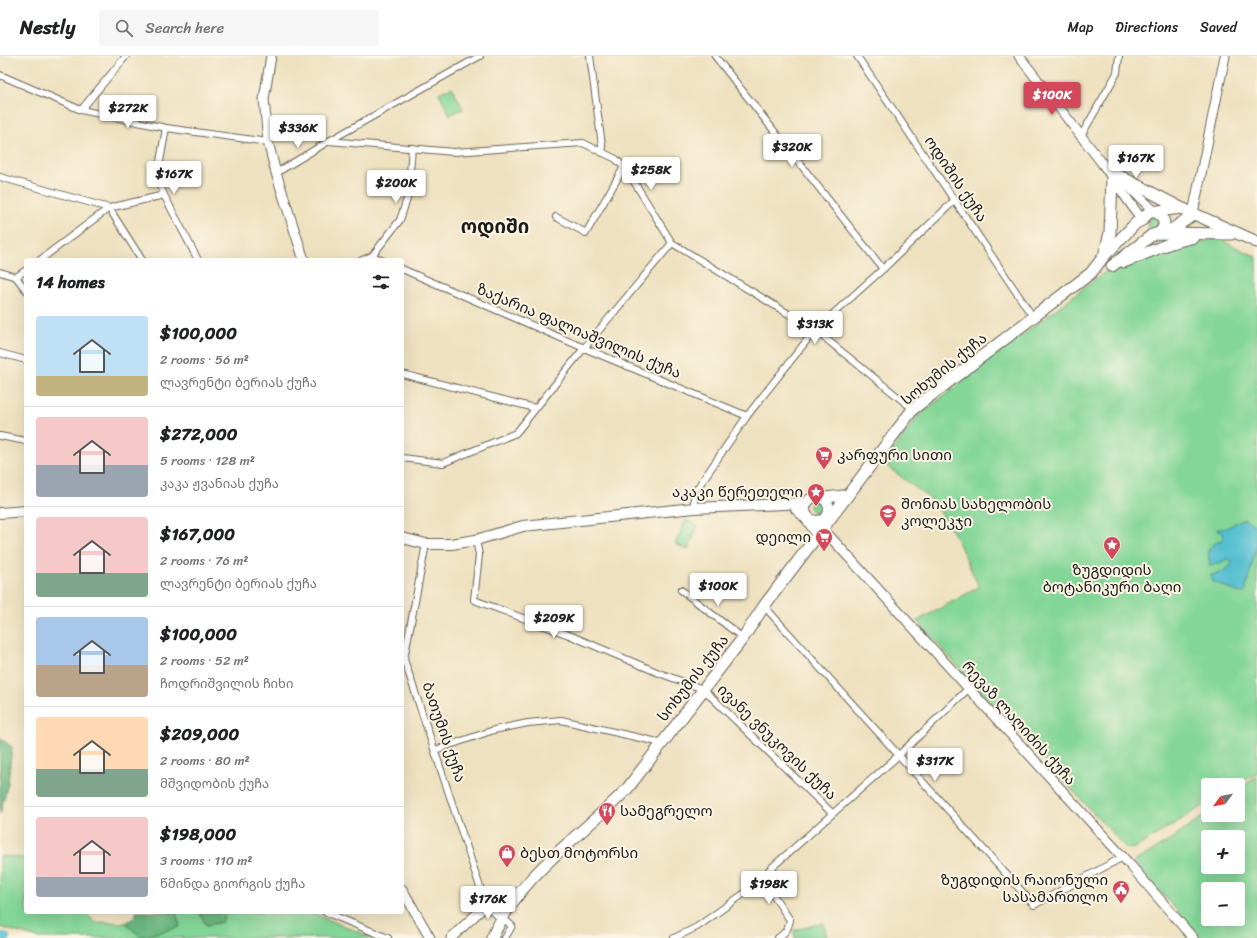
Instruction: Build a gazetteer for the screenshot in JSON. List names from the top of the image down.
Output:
{
  "streets": {
    "highway": ["სოხუმის ქუჩა"],
    "street": [
      "ოდიშის ქუჩა",
      "ზაქარია ფალიაშვილის ქუჩა",
      "რევაზ ლაღიძის ქუჩა",
      "ბათუმის ქუჩა",
      "ივანე ვნუკოვის ქუჩა"
    ]
  },
  "crossings": [
    ["ოდიშის ქუჩა", "სოხუმის ქუჩა"],
    ["სოხუმის ქუჩა", "რევაზ ლაღიძის ქუჩა"],
    ["სოხუმის ქუჩა", "ივანე ვნუკოვის ქუჩა"]
  ],
  "districts": ["ოდიში"],
  "places": {
    "supermarket": ["კარფური სითი", "დეილი"],
    "place": ["აკაკი წერეთელი", "ზუგდიდის ბოტანიკური ბაღი"],
    "school or university": ["შონიას სახელობის კოლეკჯი"],
    "restaurant": ["სამეგრელო"],
    "shop": ["ბესთ მოტორსი"],
    "public building": ["ზუგდიდის რაიონული სასამართლო"]
  },
  "north": "bottom left",
  "page": {
    "header": "Nestly",
    "search": "Search here",
    "nav": ["Map", "Directions", "Saved"],
    "price": [
      "$100K",
      "$272K",
      "$336K",
      "$320K",
      "$167K",
      "$258K",
      "$167K",
      "$200K",
      "$313K",
      "$100K",
      "$209K",
      "$317K",
      "$198K",
      "$176K"
    ],
    "heading": "14 homes",
    "list": [
      {
        "name": "$100,000",
        "note": "2 rooms · 56 m² · ლავრენტი ბერიას ქუჩა"
      },
      {
        "name": "$272,000",
        "note": "5 rooms · 128 m² · კაკა ჟვანიას ქუჩა"
      },
      {
        "name": "$167,000",
        "note": "2 rooms · 76 m² · ლავრენტი ბერიას ქუჩა"
      },
      {
        "name": "$100,000",
        "note": "2 rooms · 52 m² · ჩოდრიშვილის ჩიხი"
      },
      {
        "name": "$209,000",
        "note": "2 rooms · 80 m² · მშვიდობის ქუჩა"
      },
      {
        "name": "$198,000",
        "note": "3 rooms · 110 m² · წმინდა გიორგის ქუჩა"
      }
    ],
    "map_buttons": ["+", "−"]
  }
}
